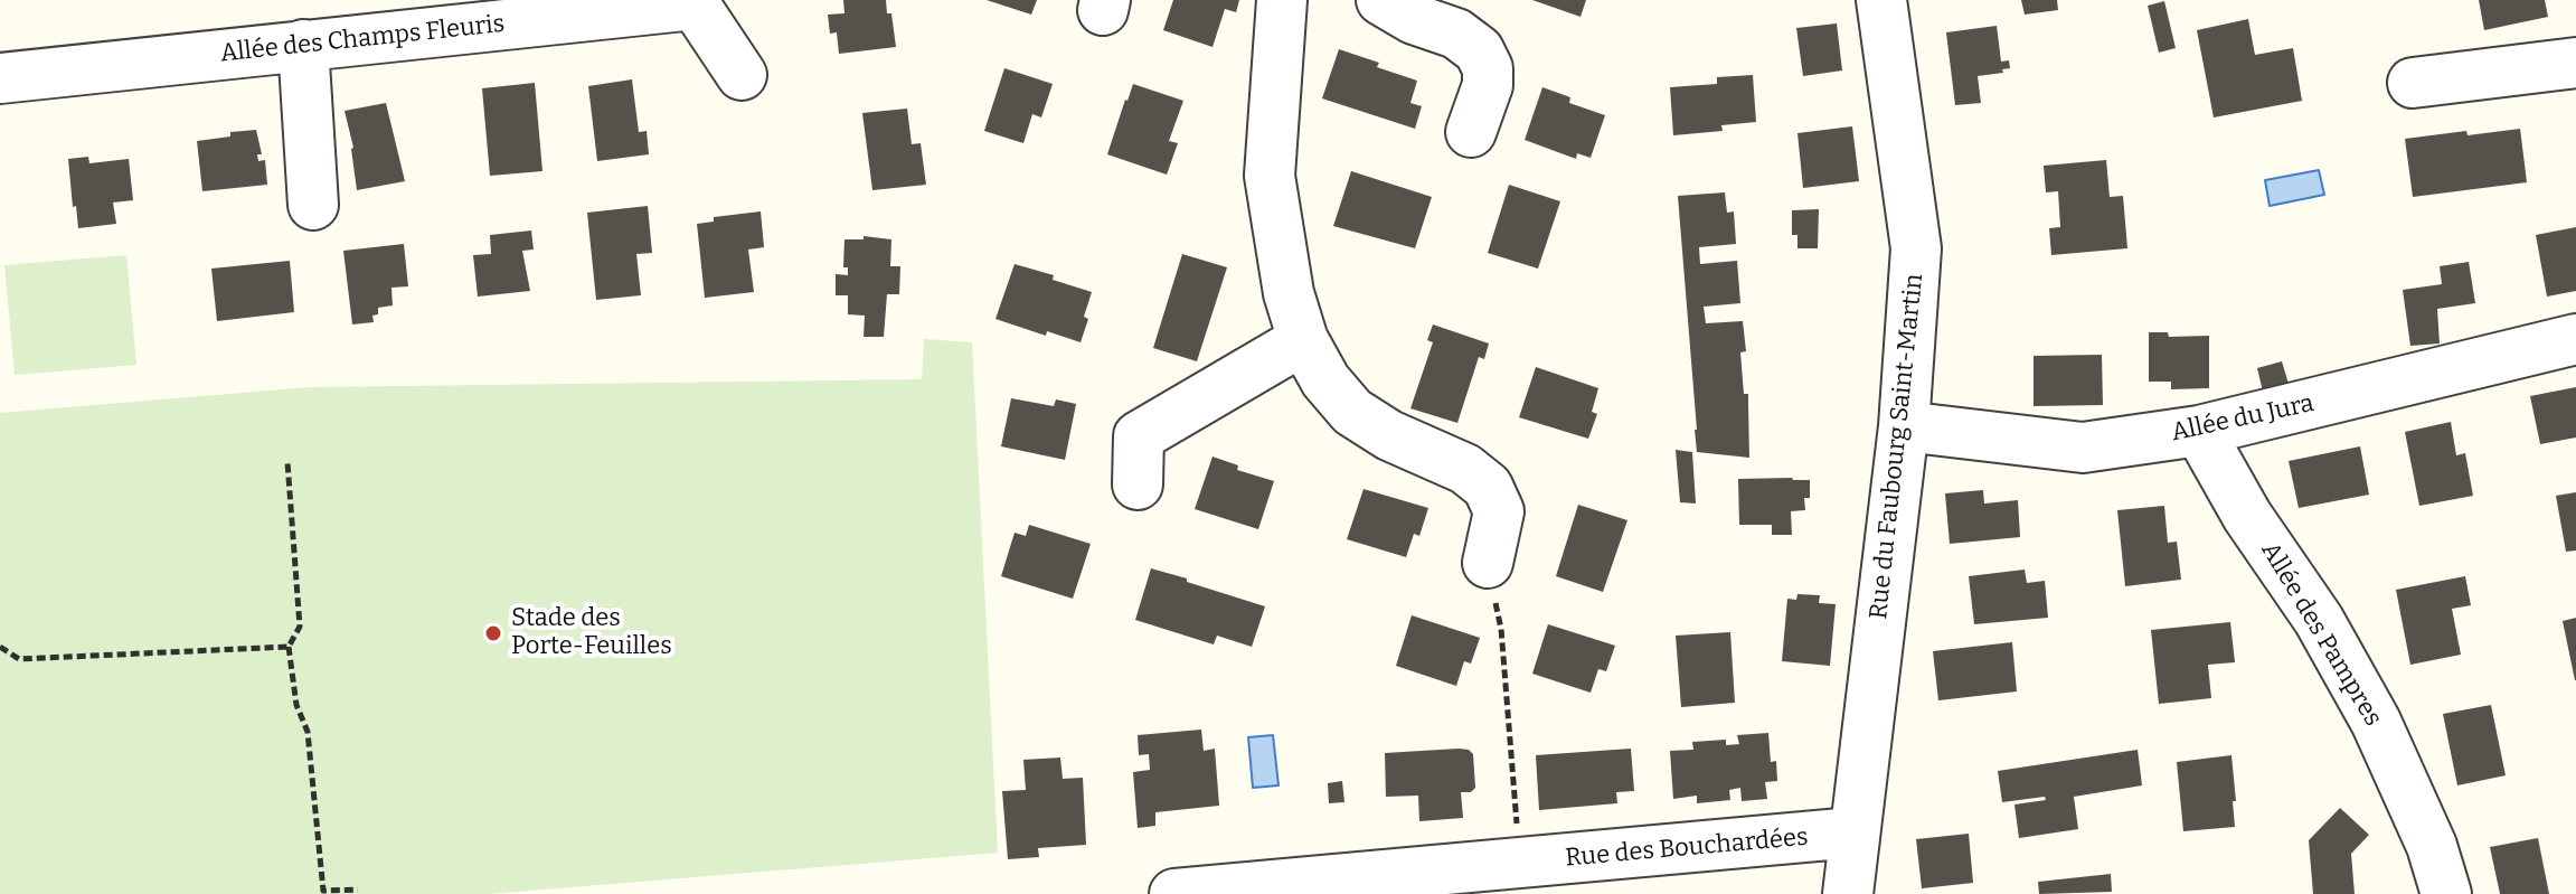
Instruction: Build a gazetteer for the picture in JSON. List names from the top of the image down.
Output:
{
  "streets": {
    "street": [
      "Allée des Champs Fleuris",
      "Allée du Jura",
      "Rue du Faubourg Saint-Martin",
      "Allée des Pampres",
      "Rue des Bouchardées"
    ]
  },
  "crossings": [
    ["Allée du Jura", "Rue du Faubourg Saint-Martin"],
    ["Allée du Jura", "Allée des Pampres"],
    ["Rue du Faubourg Saint-Martin", "Rue des Bouchardées"]
  ],
  "places": ["Stade des Porte-Feuilles"]
}
